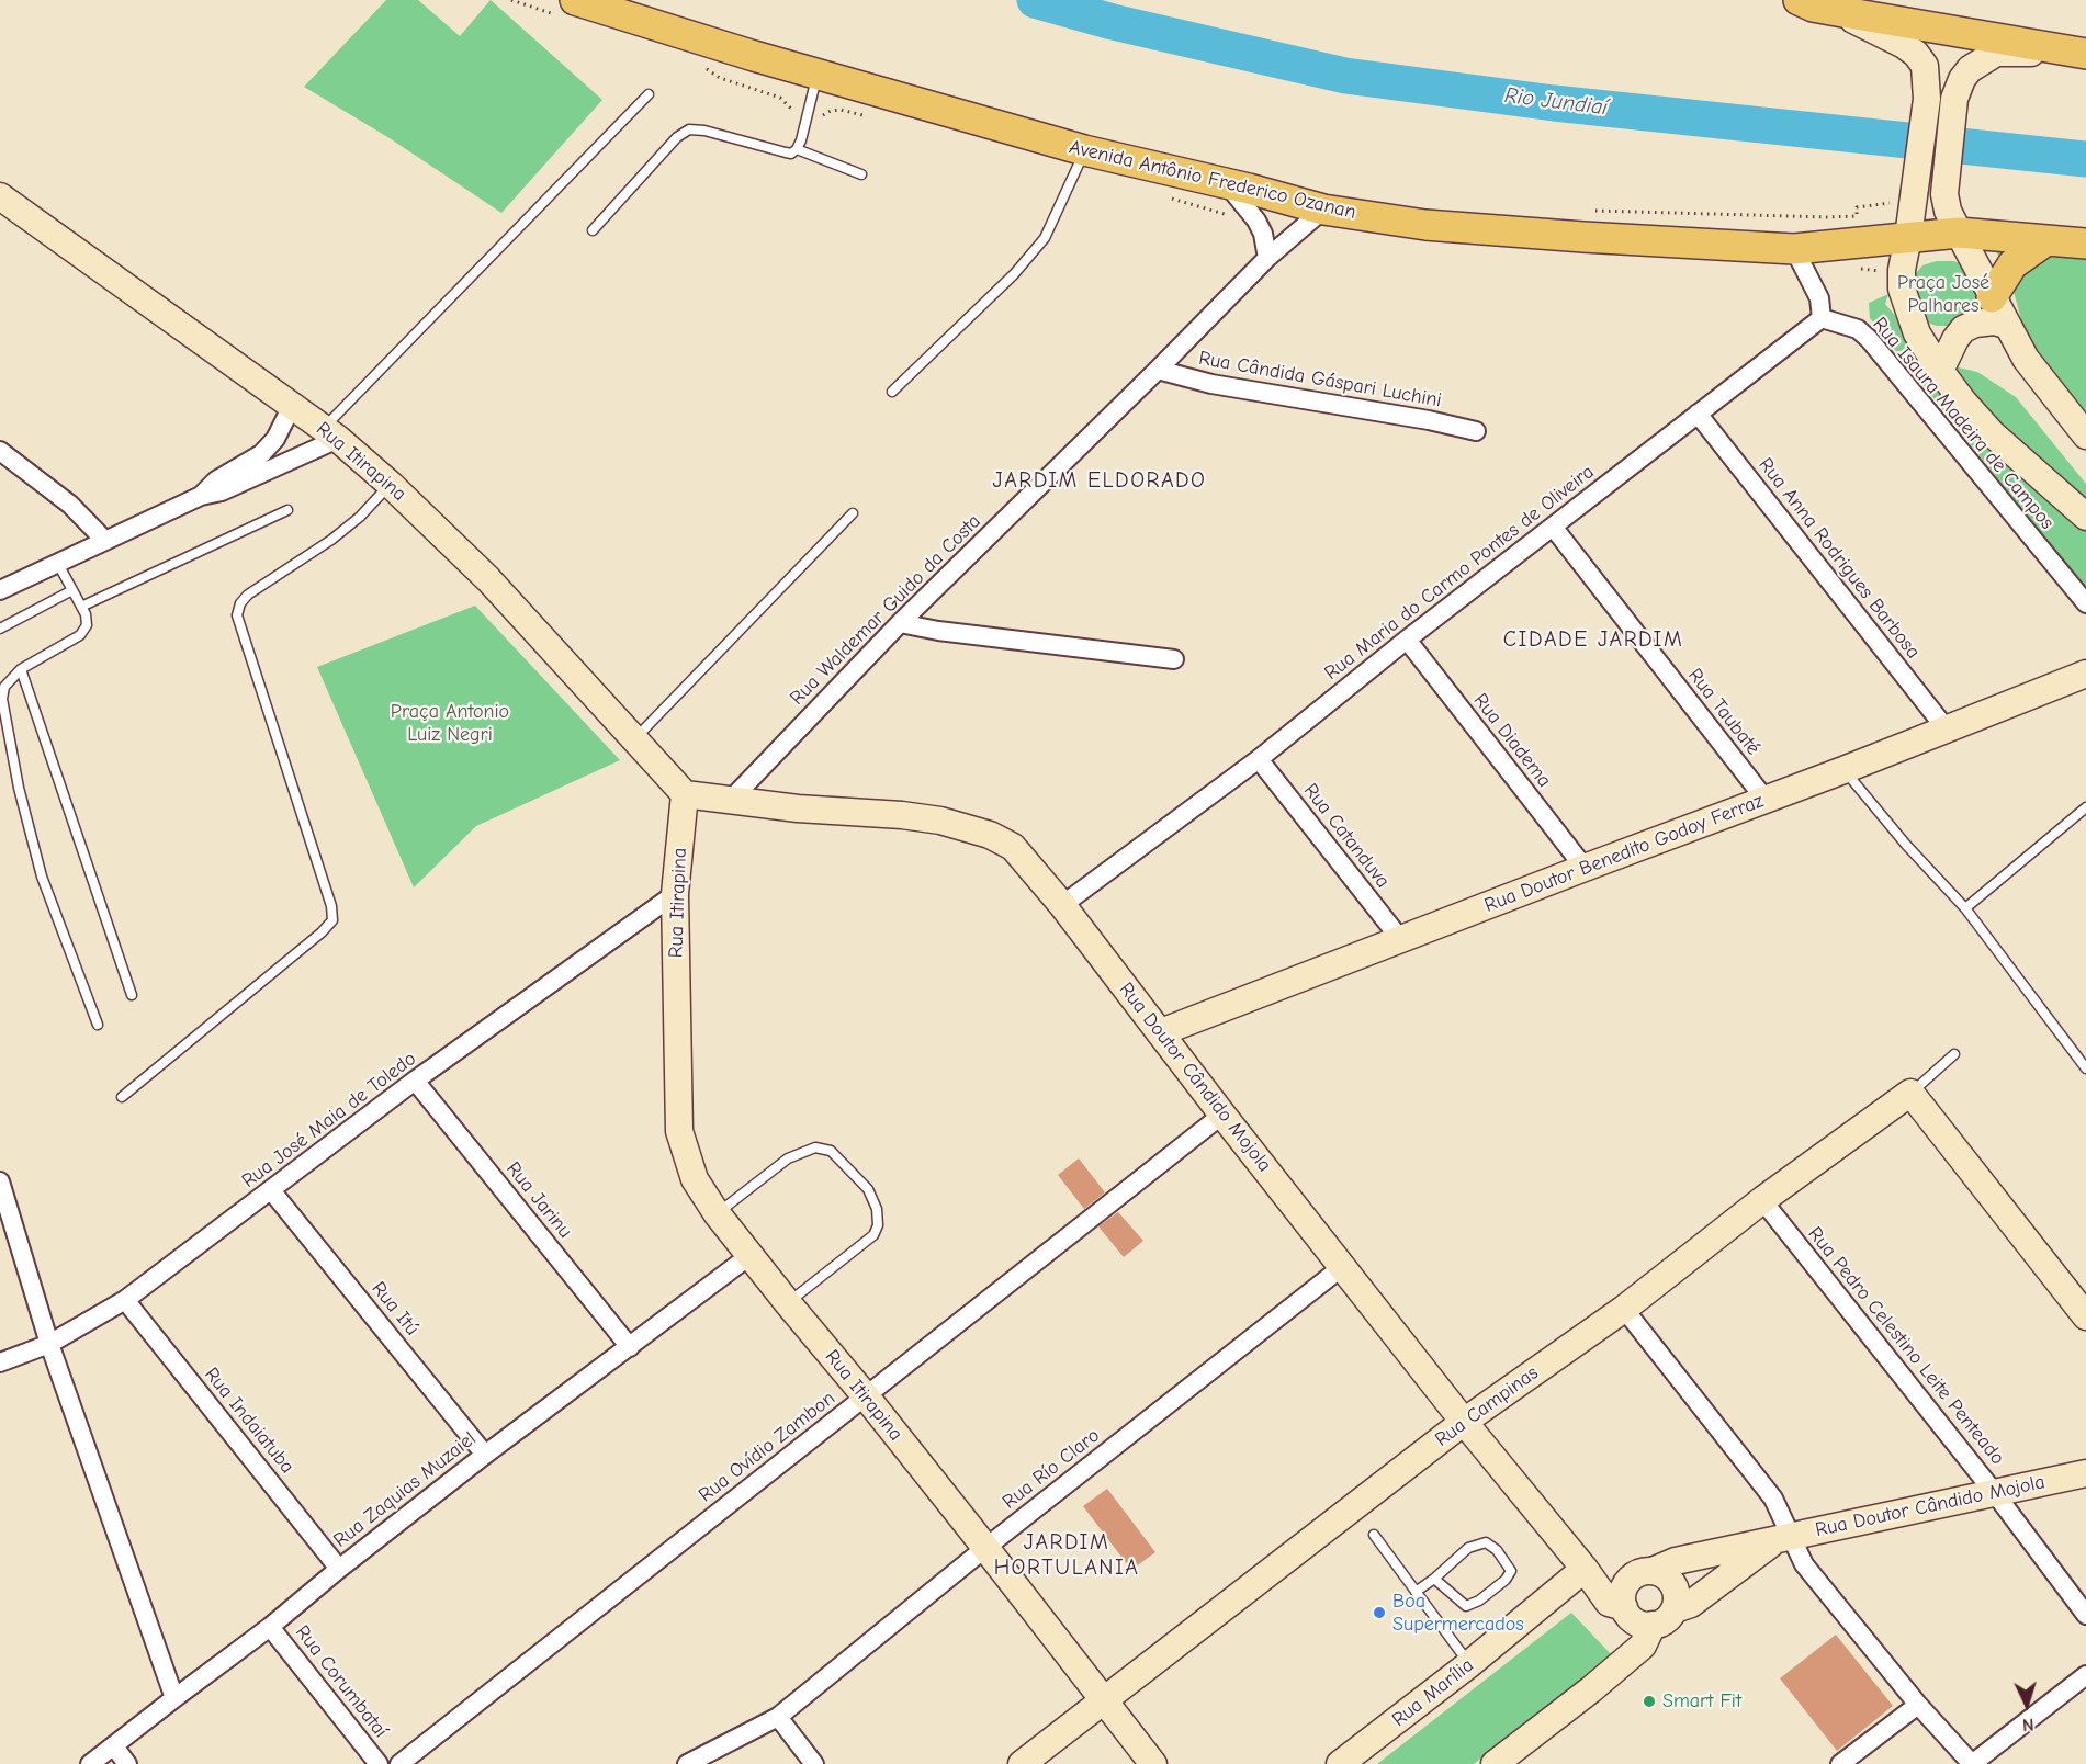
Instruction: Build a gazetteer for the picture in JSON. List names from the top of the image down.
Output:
{
  "streets": {
    "main road": ["Avenida Antônio Frederico Ozanan"],
    "street": [
      "Rua Cândida Gáspari Luchini",
      "Rua Isaura Madeira de Campos",
      "Rua Itirapina",
      "Rua Anna Rodrigues Barbosa",
      "Rua Maria do Carmo Pontes de Oliveira",
      "Rua Waldemar Guido da Costa",
      "Rua Taubaté",
      "Rua Diadema",
      "Rua Catanduva",
      "Rua Doutor Benedito Godoy Ferraz",
      "Rua Doutor Cândido Mojola",
      "Rua José Maia de Toledo",
      "Rua Jarinu",
      "Rua Itú",
      "Rua Pedro Celestino Leite Penteado",
      "Rua Campinas",
      "Rua Indaiatuba",
      "Rua Ovídio Zambon",
      "Rua Río Claro",
      "Rua Zaquias Muzaiel",
      "Rua Corumbataí",
      "Rua Marília"
    ]
  },
  "crossings": [
    ["Avenida Antônio Frederico Ozanan", "Rua Waldemar Guido da Costa"],
    ["Rua Cândida Gáspari Luchini", "Rua Waldemar Guido da Costa"],
    ["Rua Isaura Madeira de Campos", "Rua Maria do Carmo Pontes de Oliveira"],
    ["Rua Itirapina", "Rua Doutor Cândido Mojola"],
    ["Rua Itirapina", "Rua José Maia de Toledo"],
    ["Rua Itirapina", "Rua Campinas"],
    ["Rua Itirapina", "Rua Ovídio Zambon"],
    ["Rua Itirapina", "Rua Río Claro"],
    ["Rua Itirapina", "Rua Zaquias Muzaiel"],
    ["Rua Anna Rodrigues Barbosa", "Rua Maria do Carmo Pontes de Oliveira"],
    ["Rua Anna Rodrigues Barbosa", "Rua Doutor Benedito Godoy Ferraz"],
    ["Rua Maria do Carmo Pontes de Oliveira", "Rua Taubaté"],
    ["Rua Maria do Carmo Pontes de Oliveira", "Rua Diadema"],
    ["Rua Maria do Carmo Pontes de Oliveira", "Rua Catanduva"],
    ["Rua Maria do Carmo Pontes de Oliveira", "Rua Doutor Cândido Mojola"],
    ["Rua Waldemar Guido da Costa", "Rua Doutor Cândido Mojola"],
    ["Rua Taubaté", "Rua Doutor Benedito Godoy Ferraz"],
    ["Rua Diadema", "Rua Doutor Benedito Godoy Ferraz"],
    ["Rua Catanduva", "Rua Doutor Benedito Godoy Ferraz"],
    ["Rua Doutor Benedito Godoy Ferraz", "Rua Doutor Cândido Mojola"],
    ["Rua Doutor Cândido Mojola", "Rua Pedro Celestino Leite Penteado"],
    ["Rua Doutor Cândido Mojola", "Rua Campinas"],
    ["Rua Doutor Cândido Mojola", "Rua Ovídio Zambon"],
    ["Rua Doutor Cândido Mojola", "Rua Río Claro"],
    ["Rua Doutor Cândido Mojola", "Rua Marília"],
    ["Rua José Maia de Toledo", "Rua Jarinu"],
    ["Rua José Maia de Toledo", "Rua Itú"],
    ["Rua José Maia de Toledo", "Rua Indaiatuba"],
    ["Rua Jarinu", "Rua Zaquias Muzaiel"],
    ["Rua Itú", "Rua Zaquias Muzaiel"],
    ["Rua Pedro Celestino Leite Penteado", "Rua Campinas"],
    ["Rua Indaiatuba", "Rua Zaquias Muzaiel"],
    ["Rua Zaquias Muzaiel", "Rua Corumbataí"]
  ],
  "districts": ["JARDIM ELDORADO", "CIDADE JARDIM", "JARDIM HORTULANIA"],
  "water": ["Rio Jundiaí"],
  "parks": ["Praça José Palhares", "Praça Antonio Luiz Negri"],
  "places": ["Boa Supermercados", "Smart Fit"],
  "north": "bottom"
}
